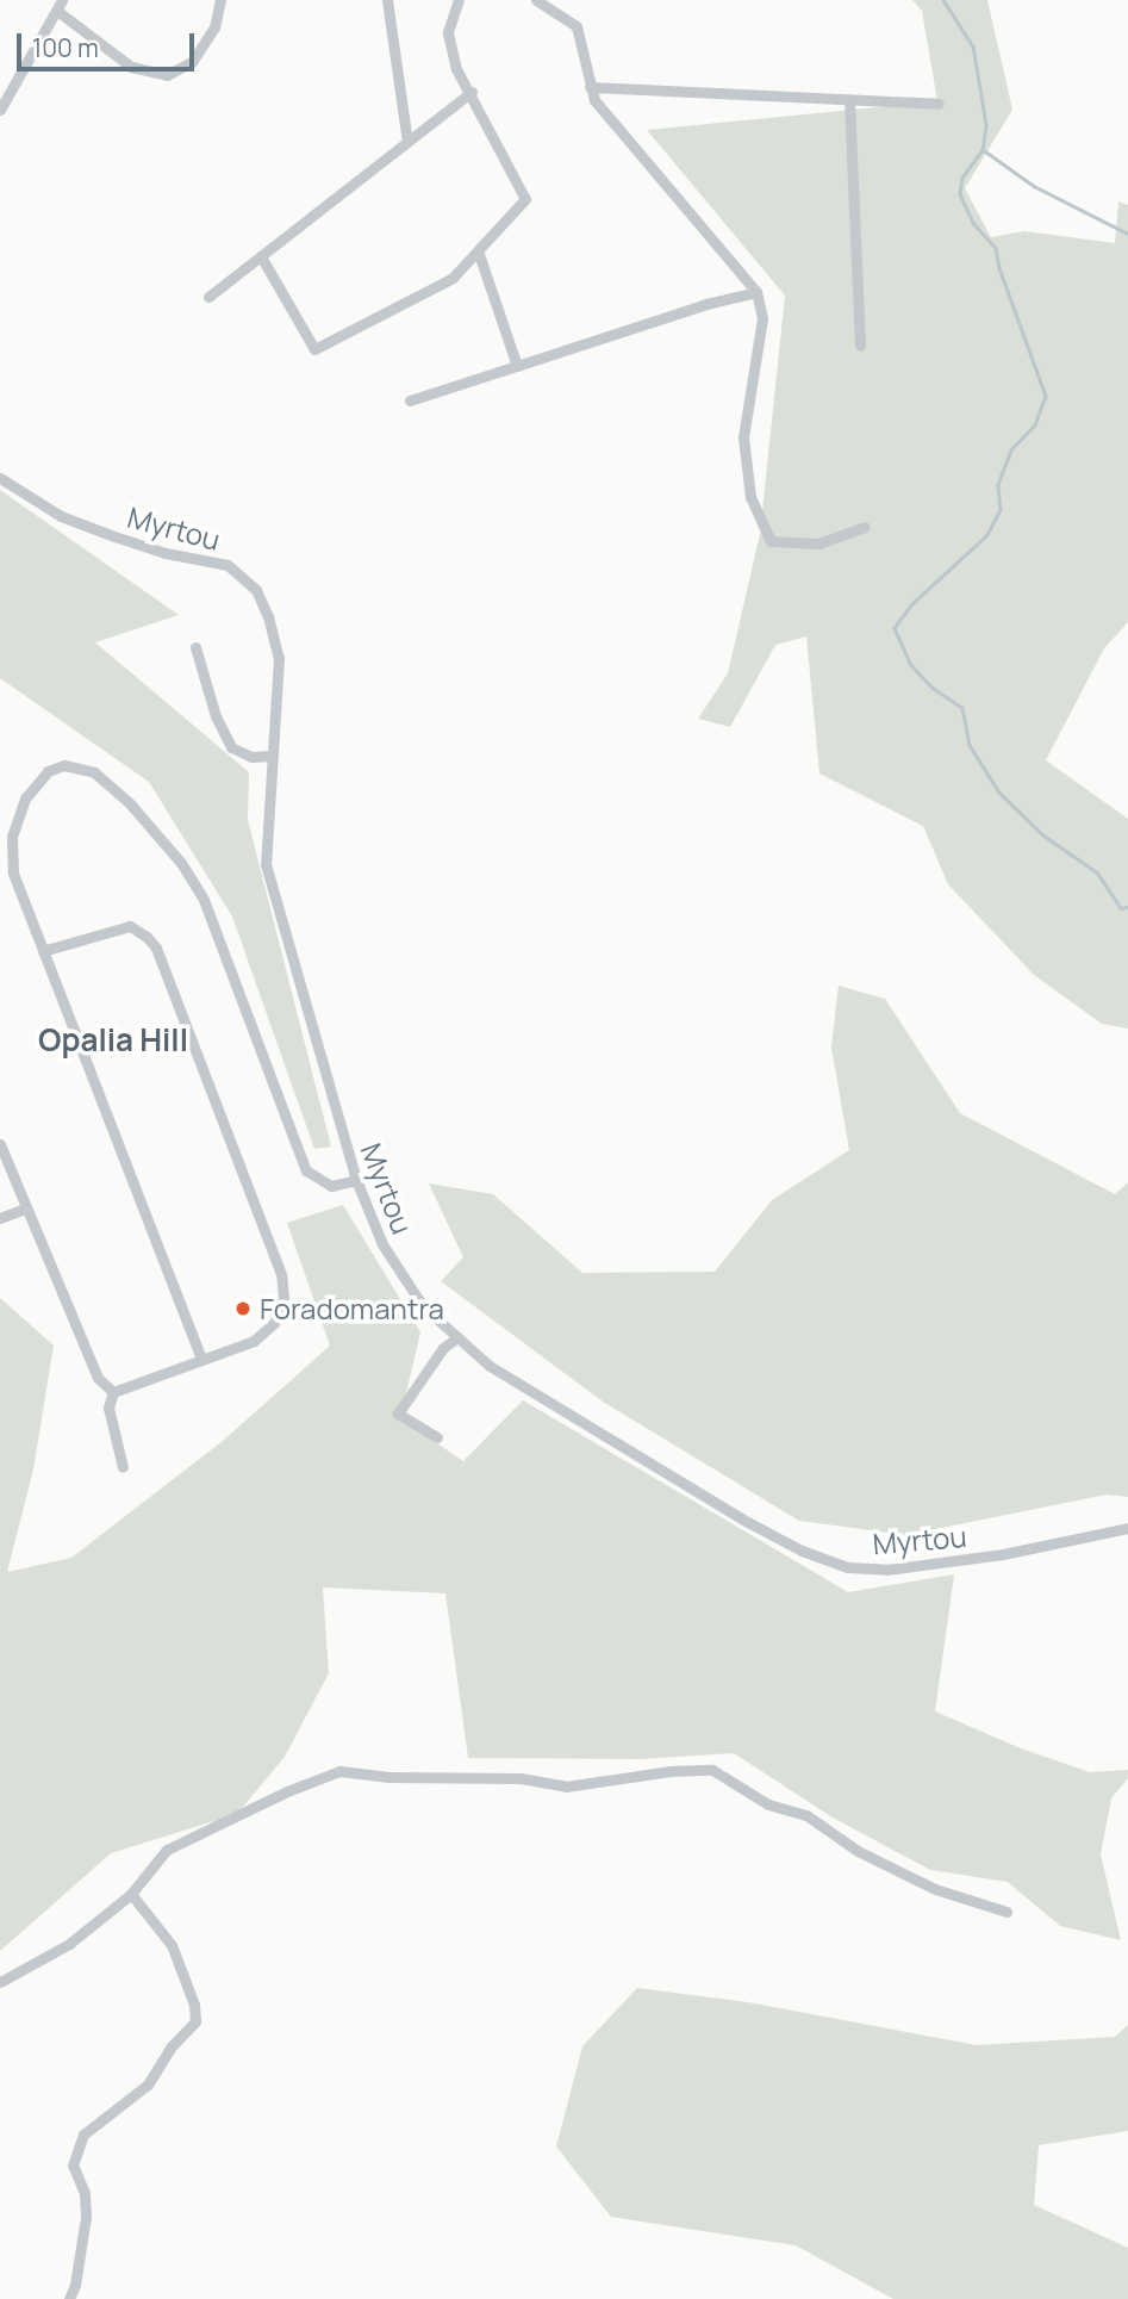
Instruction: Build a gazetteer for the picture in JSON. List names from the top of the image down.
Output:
{
  "streets": {
    "street": ["Myrtou"]
  },
  "districts": ["Opalia Hill"],
  "places": ["Foradomantra"],
  "scale_bar": "100 m"
}
